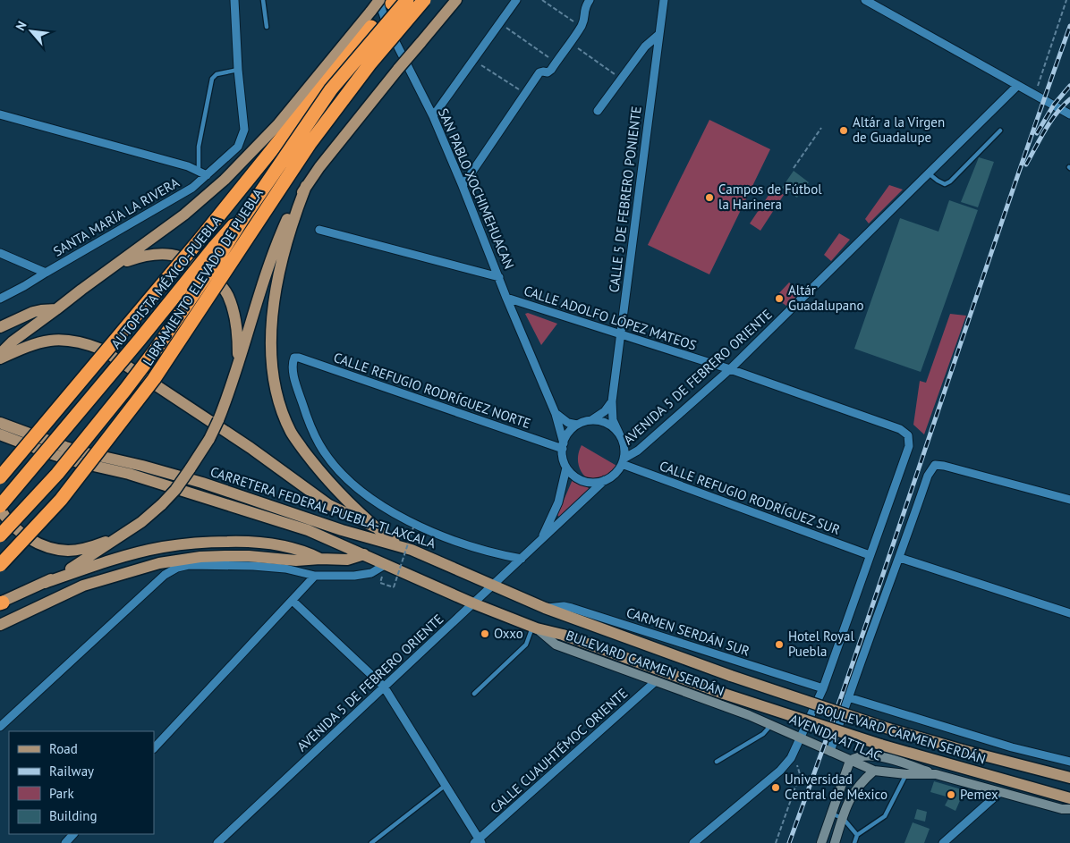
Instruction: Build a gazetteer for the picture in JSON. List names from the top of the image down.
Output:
{
  "streets": {
    "highway": ["LIBRAMIENTO ELEVADO DE PUEBLA", "AUTOPISTA MÉXICO-PUEBLA"],
    "main road": [
      "CARRETERA FEDERAL PUEBLA-TLAXCALA",
      "BULEVARD CARMEN SERDÁN",
      "BOULEVARD CARMEN SERDÁN",
      "AVENIDA ATTLAC"
    ],
    "street": [
      "SAN PABLO XOCHIMEHUACAN",
      "CALLE 5 DE FEBRERO PONIENTE",
      "SANTA MARÍA LA RIVERA",
      "CALLE ADOLFO LÓPEZ MATEOS",
      "AVENIDA 5 DE FEBRERO ORIENTE",
      "CALLE REFUGIO RODRÍGUEZ NORTE",
      "CALLE REFUGIO RODRÍGUEZ SUR",
      "CARMEN SERDÁN SUR",
      "CALLE CUAUHTÉMOC ORIENTE"
    ]
  },
  "crossings": [
    ["SAN PABLO XOCHIMEHUACAN", "CALLE 5 DE FEBRERO PONIENTE"],
    ["SAN PABLO XOCHIMEHUACAN", "AUTOPISTA MÉXICO-PUEBLA"],
    ["SAN PABLO XOCHIMEHUACAN", "CALLE ADOLFO LÓPEZ MATEOS"],
    ["SAN PABLO XOCHIMEHUACAN", "AVENIDA 5 DE FEBRERO ORIENTE"],
    ["SAN PABLO XOCHIMEHUACAN", "CALLE REFUGIO RODRÍGUEZ NORTE"],
    ["SAN PABLO XOCHIMEHUACAN", "CALLE REFUGIO RODRÍGUEZ SUR"],
    ["CALLE 5 DE FEBRERO PONIENTE", "CALLE ADOLFO LÓPEZ MATEOS"],
    ["CALLE 5 DE FEBRERO PONIENTE", "AVENIDA 5 DE FEBRERO ORIENTE"],
    ["CALLE 5 DE FEBRERO PONIENTE", "CALLE REFUGIO RODRÍGUEZ NORTE"],
    ["CALLE 5 DE FEBRERO PONIENTE", "CALLE REFUGIO RODRÍGUEZ SUR"],
    ["CALLE ADOLFO LÓPEZ MATEOS", "AVENIDA 5 DE FEBRERO ORIENTE"],
    ["CALLE ADOLFO LÓPEZ MATEOS", "CALLE REFUGIO RODRÍGUEZ SUR"],
    ["AVENIDA 5 DE FEBRERO ORIENTE", "CALLE REFUGIO RODRÍGUEZ NORTE"],
    ["AVENIDA 5 DE FEBRERO ORIENTE", "CALLE REFUGIO RODRÍGUEZ SUR"],
    ["AVENIDA 5 DE FEBRERO ORIENTE", "CARRETERA FEDERAL PUEBLA-TLAXCALA"],
    ["CALLE REFUGIO RODRÍGUEZ NORTE", "CALLE REFUGIO RODRÍGUEZ SUR"],
    ["CARRETERA FEDERAL PUEBLA-TLAXCALA", "CARMEN SERDÁN SUR"],
    ["CARRETERA FEDERAL PUEBLA-TLAXCALA", "BULEVARD CARMEN SERDÁN"],
    ["CARRETERA FEDERAL PUEBLA-TLAXCALA", "BOULEVARD CARMEN SERDÁN"],
    ["BULEVARD CARMEN SERDÁN", "AVENIDA ATTLAC"],
    ["BULEVARD CARMEN SERDÁN", "CALLE CUAUHTÉMOC ORIENTE"]
  ],
  "places": [
    "Altár a la Virgen de Guadalupe",
    "Campos de Fútbol la Harinera",
    "Altár Guadalupano",
    "Oxxo",
    "Hotel Royal Puebla",
    "Universidad Central de México",
    "Pemex"
  ],
  "legend": [
    "Road",
    "Railway",
    "Park",
    "Building"
  ],
  "north": "top left"
}
